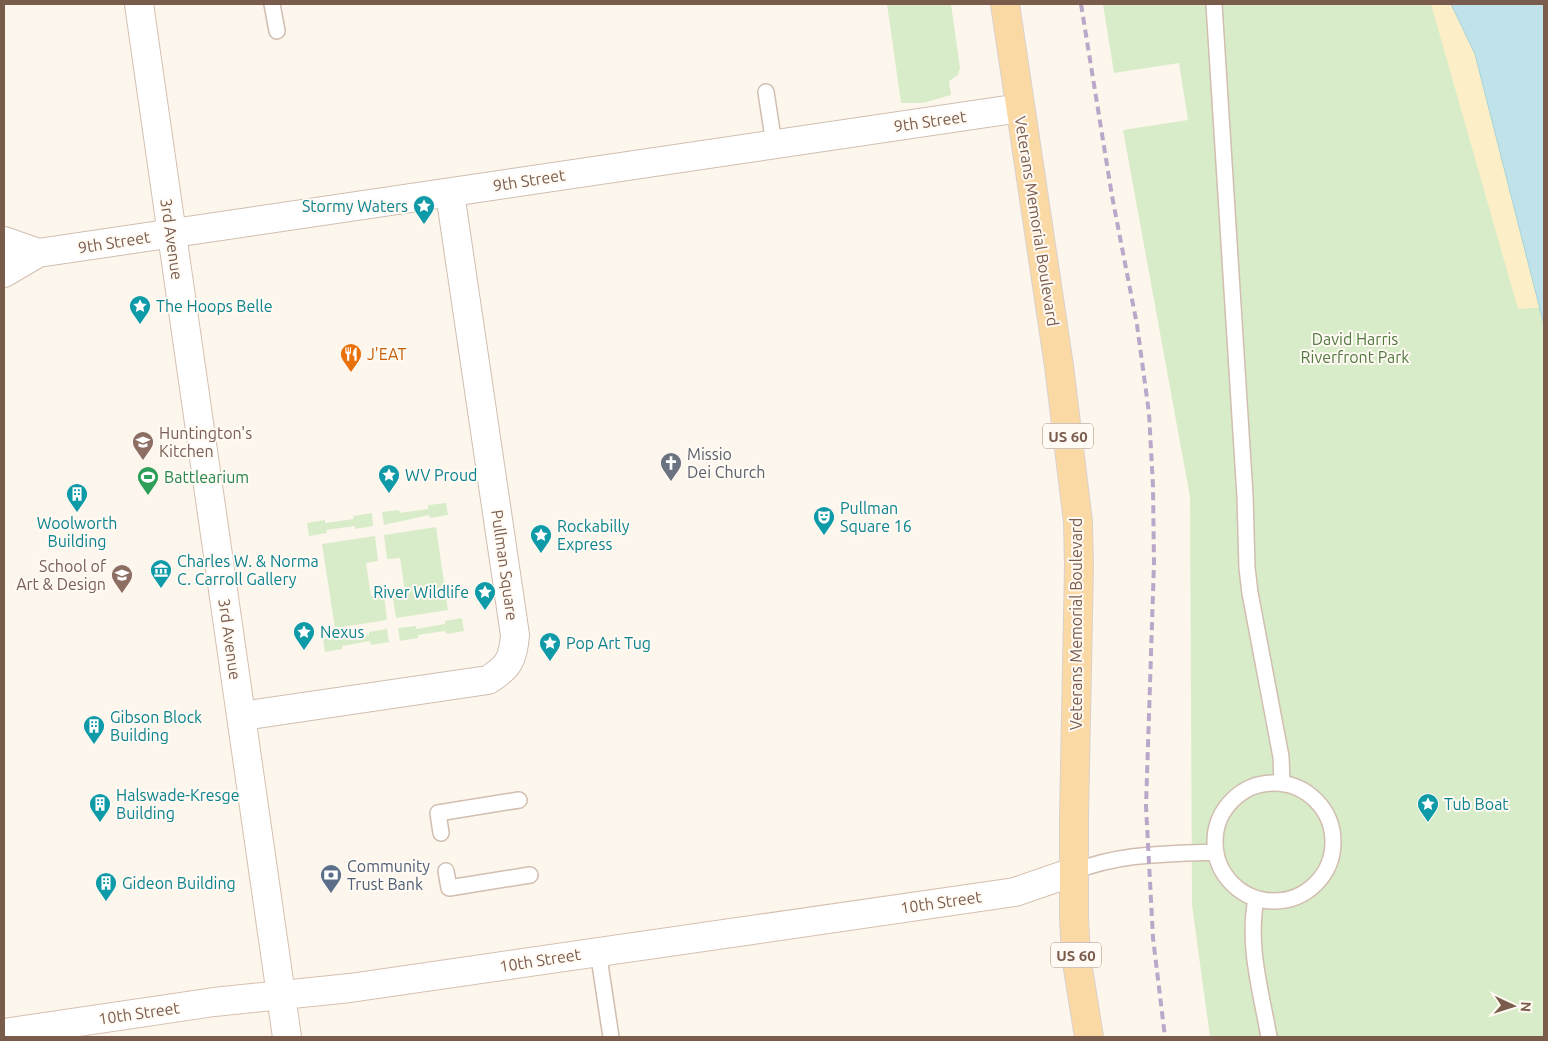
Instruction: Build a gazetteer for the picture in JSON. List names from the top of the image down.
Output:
{
  "streets": {
    "main road": ["Veterans Memorial Boulevard", "US 60"],
    "street": [
      "9th Street",
      "3rd Avenue",
      "Pullman Square",
      "10th Street"
    ]
  },
  "crossings": [
    ["9th Street", "Veterans Memorial Boulevard"],
    ["9th Street", "3rd Avenue"],
    ["9th Street", "Pullman Square"],
    ["Veterans Memorial Boulevard", "10th Street"],
    ["3rd Avenue", "Pullman Square"],
    ["3rd Avenue", "10th Street"]
  ],
  "parks": ["David Harris Riverfront Park"],
  "places": {
    "place": [
      "Stormy Waters",
      "The Hoops Belle",
      "WV Proud",
      "Rockabilly Express",
      "River Wildlife",
      "Nexus",
      "Pop Art Tug",
      "Tub Boat"
    ],
    "restaurant": ["J'EAT"],
    "school or university": ["Huntington's Kitchen", "School of Art & Design"],
    "church": ["Missio Dei Church"],
    "sports": ["Battlearium"],
    "building": [
      "Woolworth Building",
      "Gibson Block Building",
      "Halswade-Kresge Building",
      "Gideon Building"
    ],
    "theatre": ["Pullman Square 16"],
    "museum": ["Charles W. & Norma C. Carroll Gallery"],
    "bank": ["Community Trust Bank"]
  },
  "north": "right"
}
